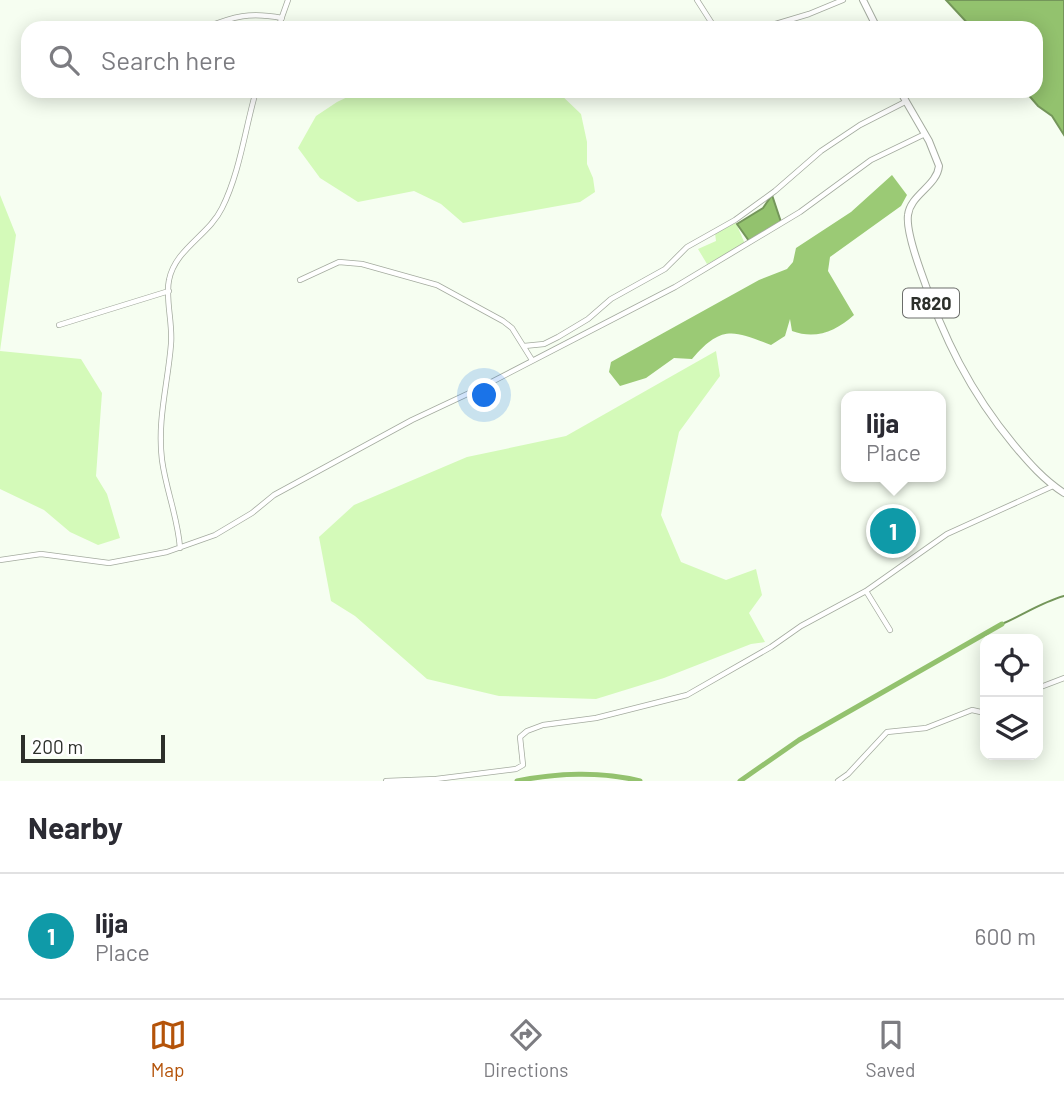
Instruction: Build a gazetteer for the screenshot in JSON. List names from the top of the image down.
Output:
{
  "streets": {
    "main road": ["R820"]
  },
  "scale_bar": "200 m",
  "page": {
    "search": "Search here",
    "popup": ["lija", "Place"],
    "pins": "1",
    "scale": "200 m",
    "heading": "Nearby",
    "list": [
      {
        "mark": "1",
        "name": "lija",
        "note": "Place",
        "value": "600 m"
      }
    ],
    "nav": ["Map", "Directions", "Saved"]
  }
}
